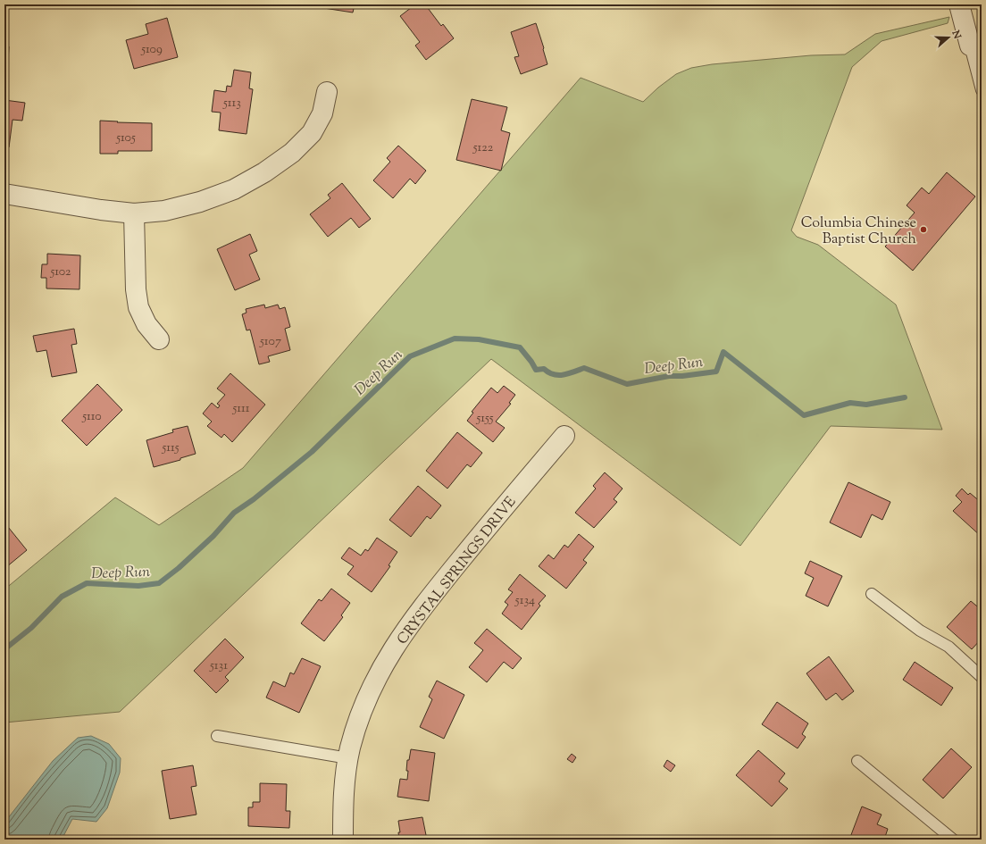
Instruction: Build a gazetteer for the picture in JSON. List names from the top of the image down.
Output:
{
  "streets": {
    "street": ["CRYSTAL SPRINGS DRIVE"]
  },
  "water": ["Deep Run"],
  "places": ["Columbia Chinese Baptist Church"],
  "house_numbers": [
    "5109",
    "5113",
    "5105",
    "5122",
    "5102",
    "5107",
    "5111",
    "5110",
    "5155",
    "5115",
    "5134",
    "5131"
  ],
  "north": "right"
}
